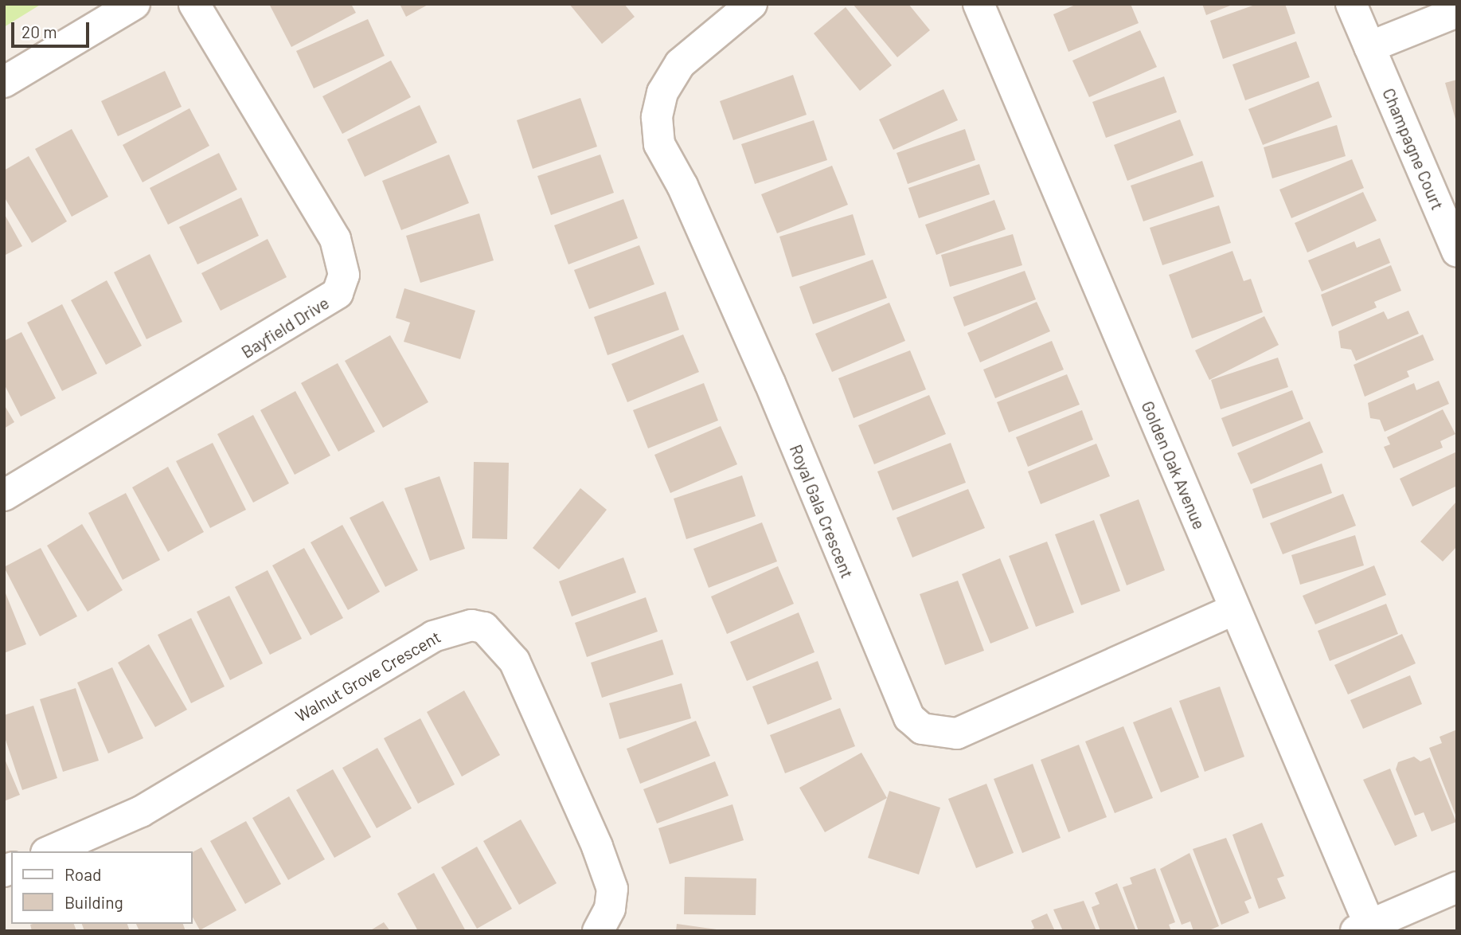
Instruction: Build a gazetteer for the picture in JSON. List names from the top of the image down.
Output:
{
  "streets": {
    "street": [
      "Champagne Court",
      "Bayfield Drive",
      "Golden Oak Avenue",
      "Royal Gala Crescent",
      "Walnut Grove Crescent"
    ]
  },
  "crossings": [
    ["Golden Oak Avenue", "Royal Gala Crescent"]
  ],
  "legend": ["Road", "Building"],
  "scale_bar": "20 m"
}
